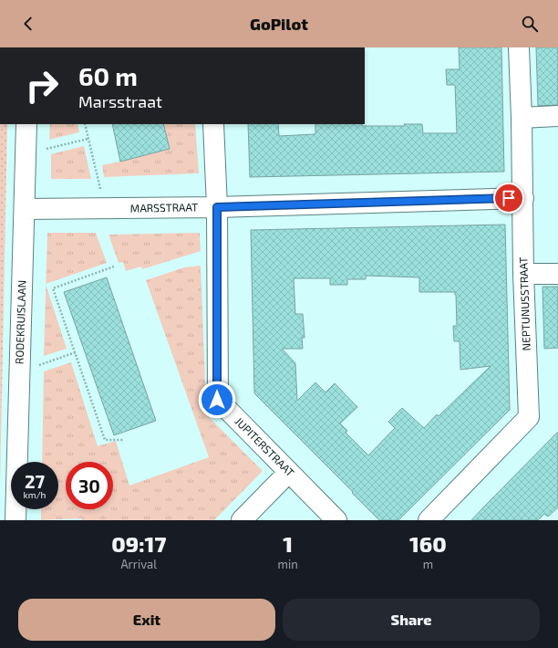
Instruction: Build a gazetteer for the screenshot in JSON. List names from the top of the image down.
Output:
{
  "streets": {
    "street": [
      "MARSSTRAAT",
      "NEPTUNUSSTRAAT",
      "RODEKRUISLAAN",
      "JUPITERSTRAAT"
    ]
  },
  "crossings": [
    ["MARSSTRAAT", "NEPTUNUSSTRAAT"],
    ["MARSSTRAAT", "RODEKRUISLAAN"],
    ["MARSSTRAAT", "JUPITERSTRAAT"]
  ],
  "page": {
    "header": "GoPilot",
    "turn": ["60 m", "Marsstraat"],
    "speed": "27 km/h",
    "limit": "30",
    "eta": [
      "09:17",
      "Arrival",
      "1",
      "min",
      "160",
      "m"
    ],
    "buttons": ["Exit", "Share"]
  }
}
